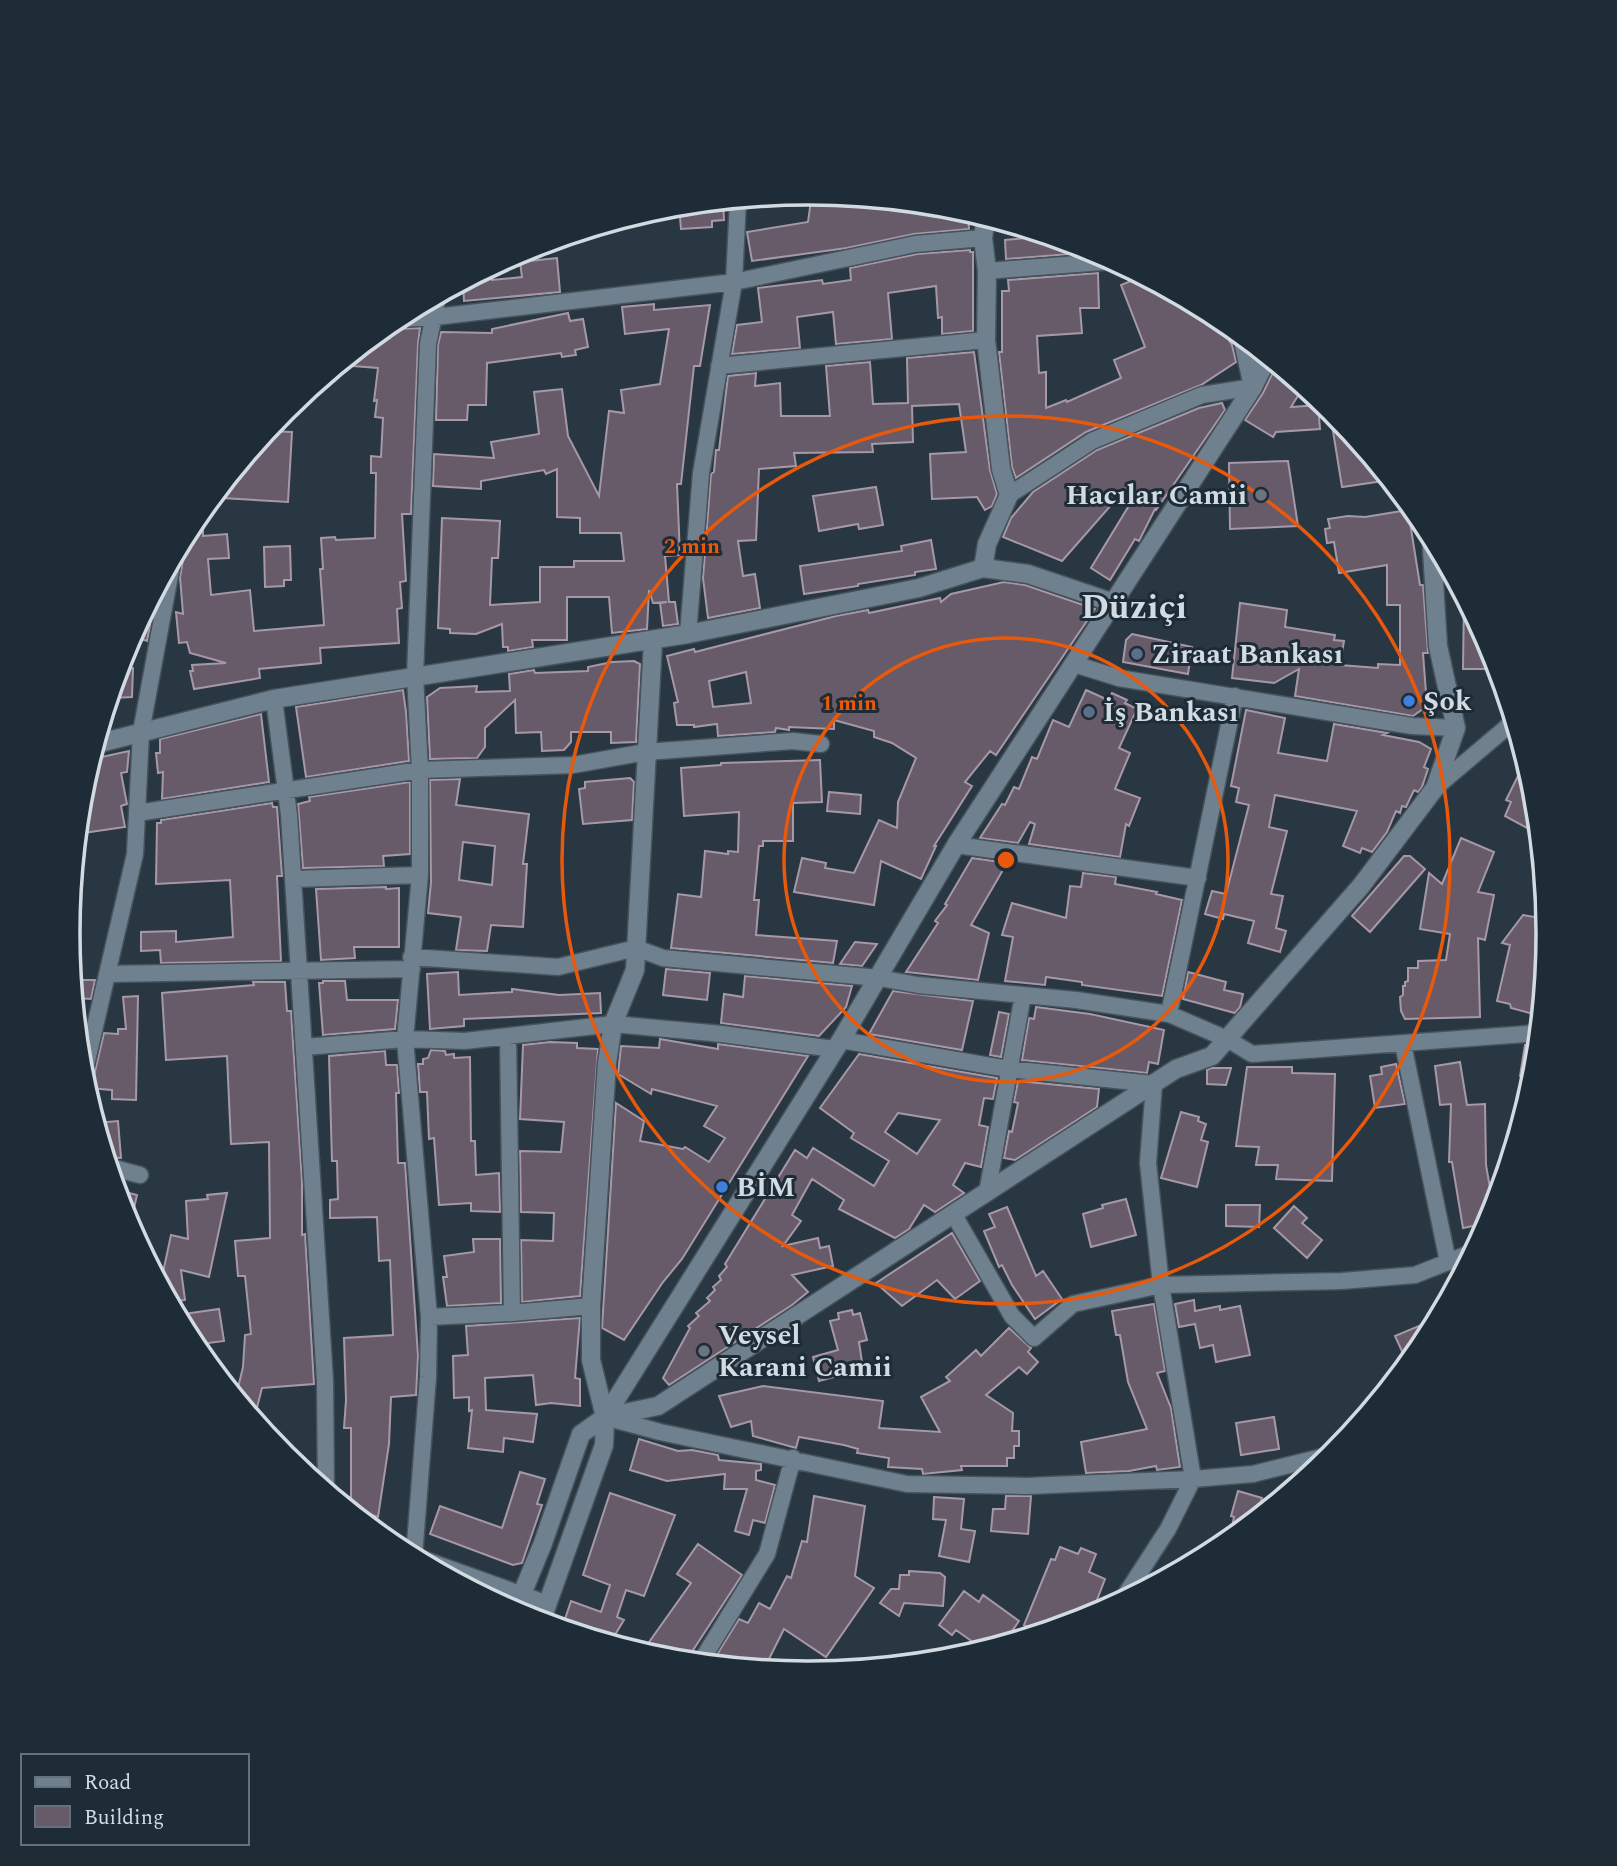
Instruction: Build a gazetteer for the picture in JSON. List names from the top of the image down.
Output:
{
  "districts": ["Düziçi"],
  "places": [
    "Hacılar Camii",
    "Ziraat Bankası",
    "Şok",
    "İş Bankası",
    "BİM",
    "Veysel Karani Camii"
  ],
  "legend": ["Road", "Building"],
  "rings": ["2 min", "1 min"]
}
